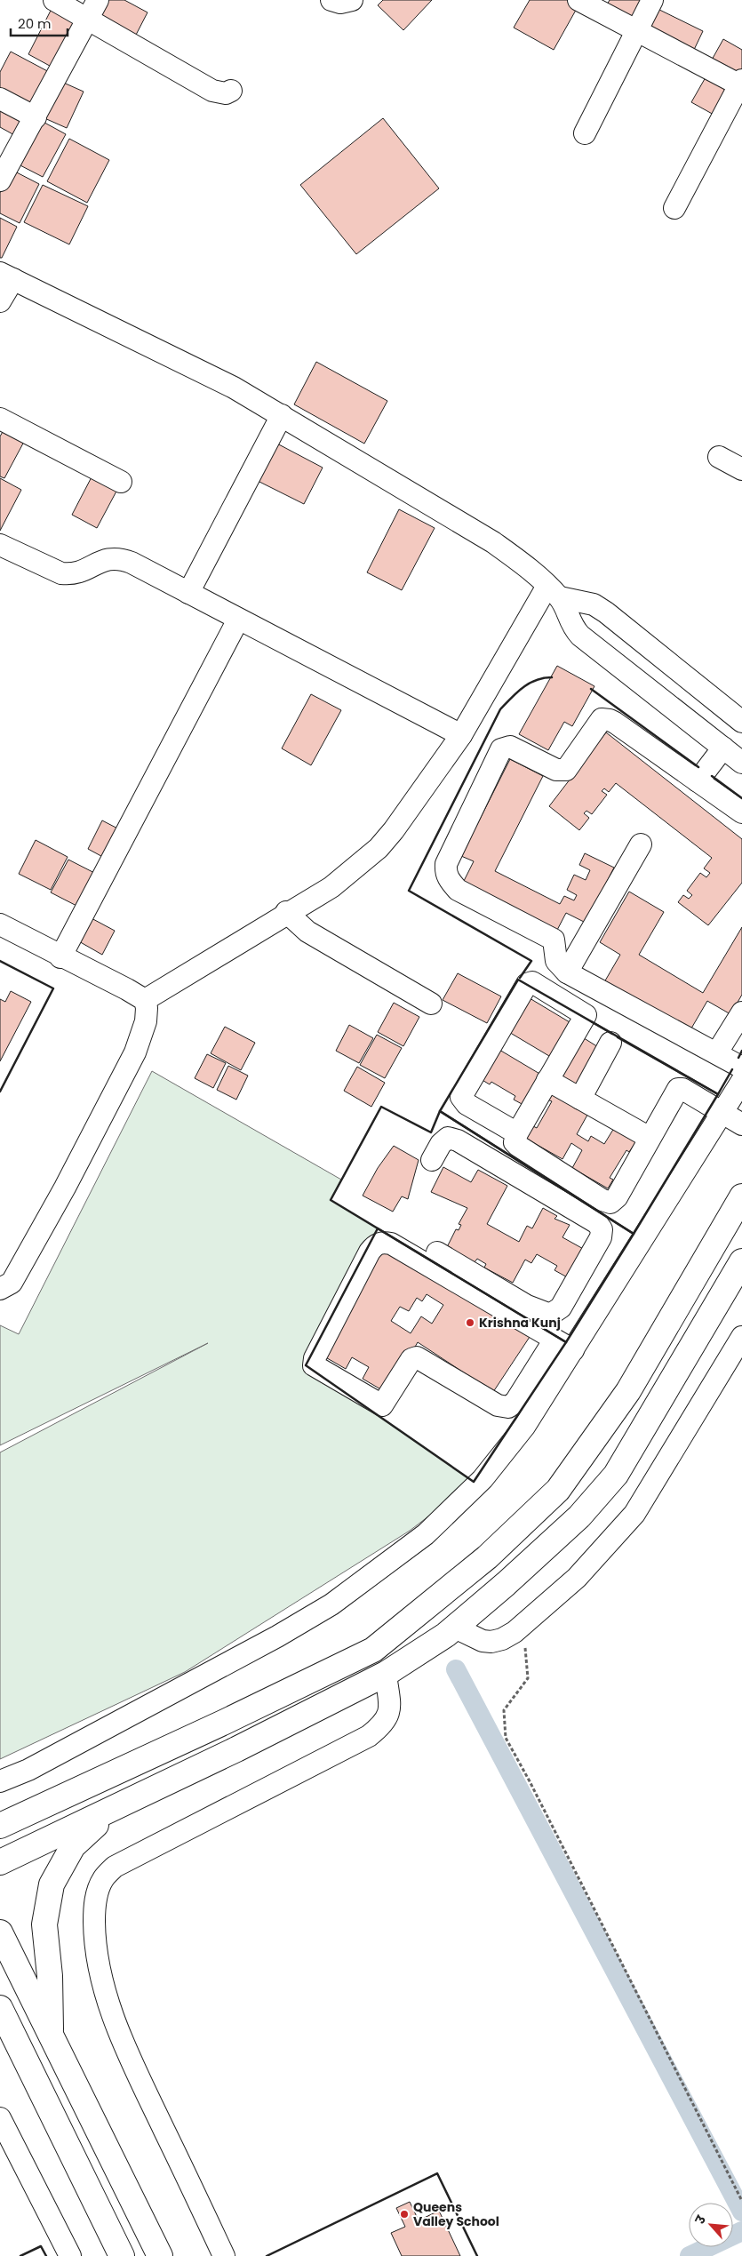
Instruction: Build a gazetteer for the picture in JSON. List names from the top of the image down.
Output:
{
  "places": ["Krishna Kunj", "Queens Valley School"],
  "scale_bar": "20 m",
  "north": "top left"
}
